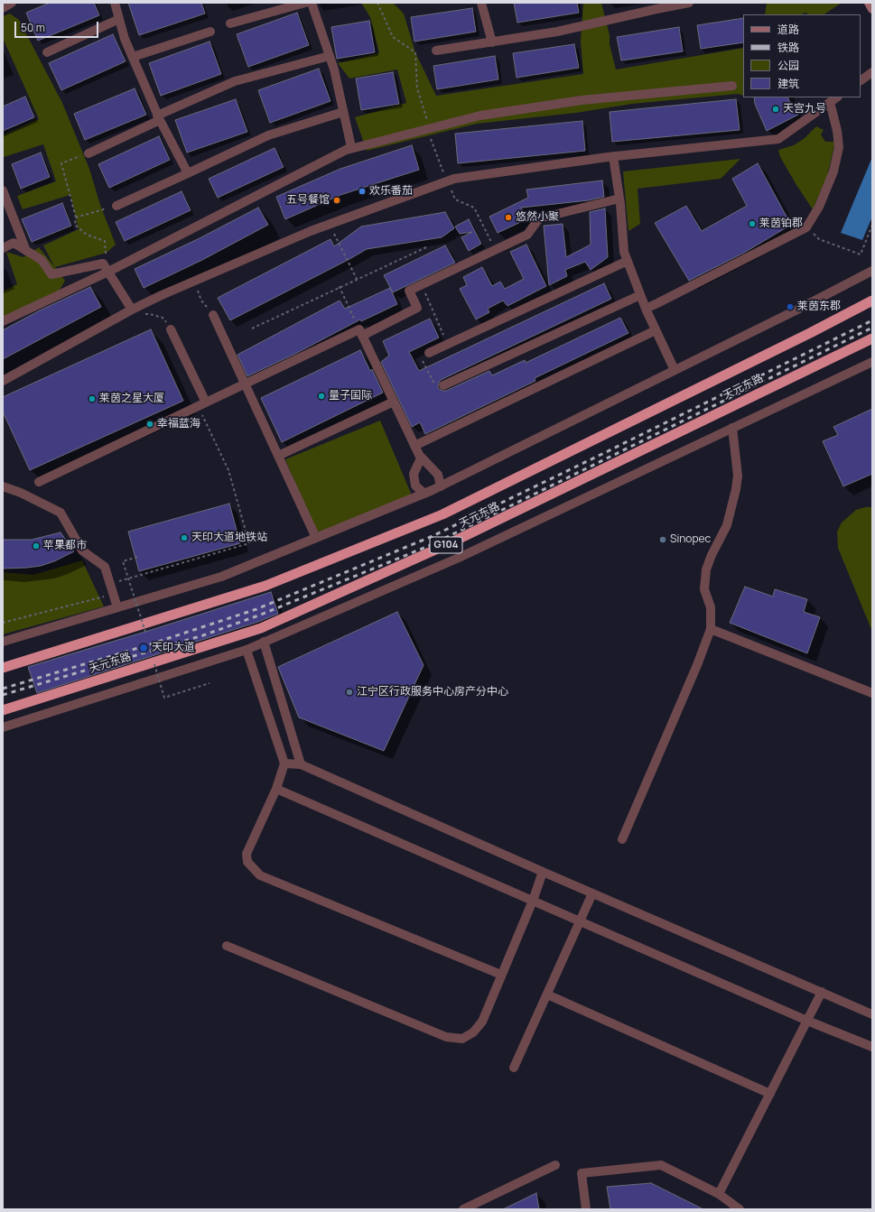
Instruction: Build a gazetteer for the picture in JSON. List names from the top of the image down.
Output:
{
  "streets": {
    "highway": ["天元东路", "G104"]
  },
  "places": [
    "天宫九号",
    "欢乐番茄",
    "五号餐馆",
    "悠然小聚",
    "莱茵铂郡",
    "莱茵东郡",
    "量子国际",
    "莱茵之星大厦",
    "幸福蓝海",
    "天印大道地铁站",
    "Sinopec",
    "苹果都市",
    "天印大道",
    "江宁区行政服务中心房产分中心"
  ],
  "legend": [
    "道路",
    "铁路",
    "公园",
    "建筑"
  ],
  "scale_bar": "50 m"
}
